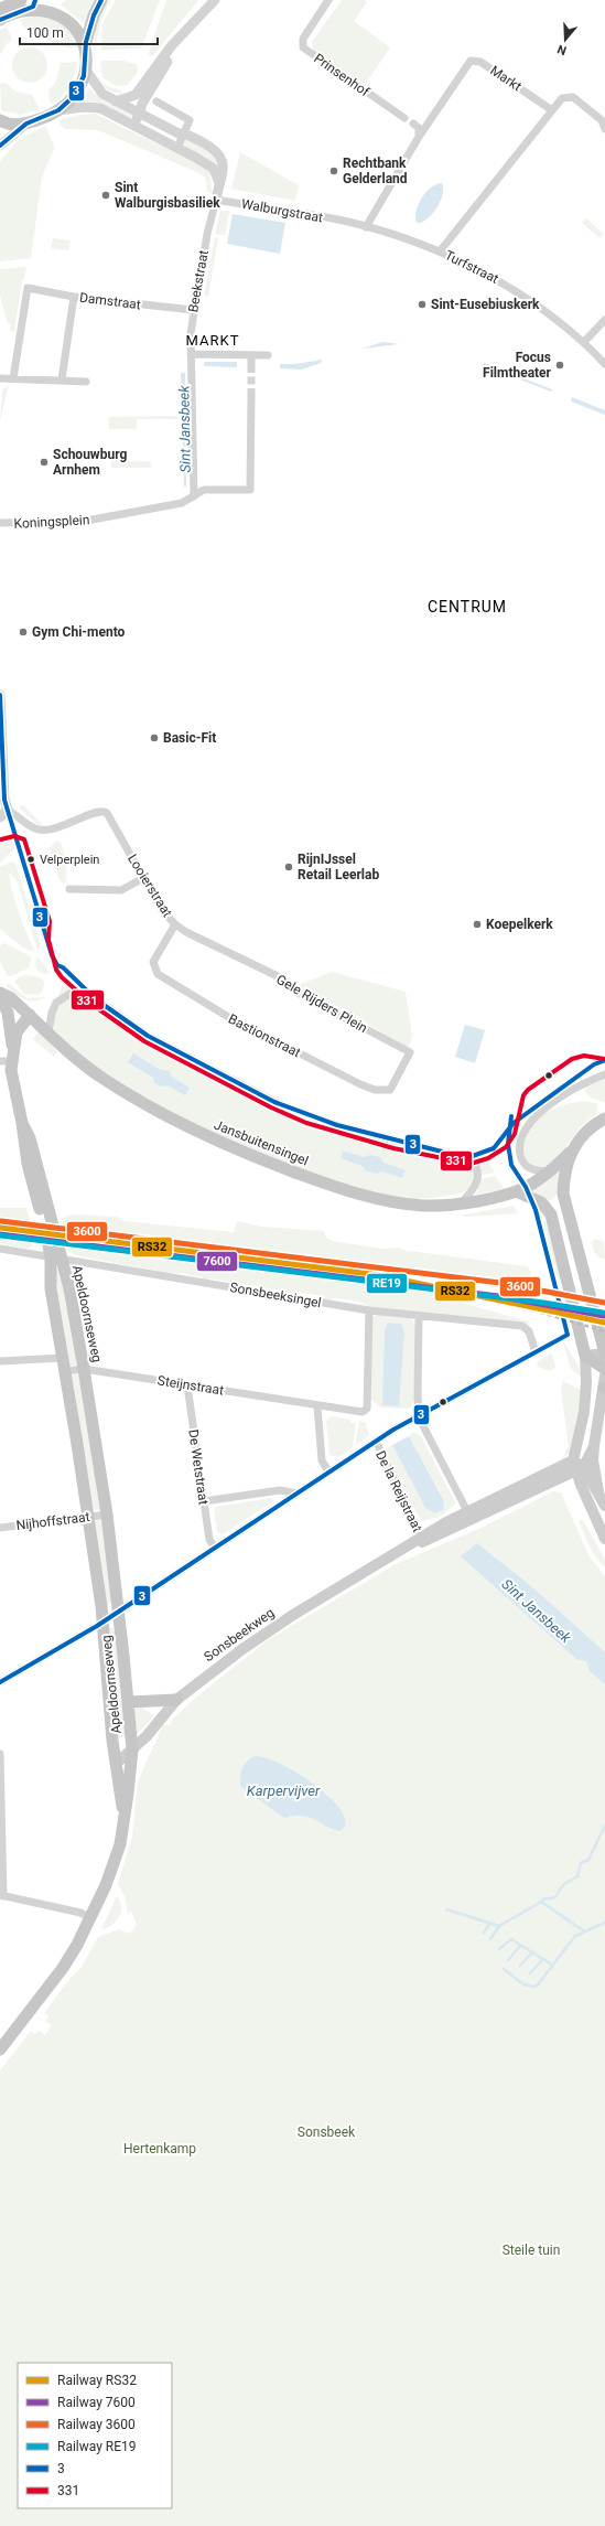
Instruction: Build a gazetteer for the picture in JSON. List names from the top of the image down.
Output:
{
  "streets": {
    "main road": ["Jansbuitensingel", "Apeldoornseweg", "Sonsbeekweg"],
    "street": [
      "Prinsenhof",
      "Markt",
      "Walburgstraat",
      "Turfstraat",
      "Beekstraat",
      "Damstraat",
      "Koningsplein",
      "Looierstraat",
      "Gele Rijders Plein",
      "Bastionstraat",
      "Sonsbeeksingel",
      "Steijnstraat",
      "De Wetstraat",
      "De la Reijstraat",
      "Nijhoffstraat"
    ]
  },
  "crossings": [
    ["Markt", "Walburgstraat"],
    ["Markt", "Turfstraat"],
    ["Walburgstraat", "Turfstraat"],
    ["Walburgstraat", "Beekstraat"],
    ["Beekstraat", "Damstraat"],
    ["Beekstraat", "Koningsplein"],
    ["Looierstraat", "Gele Rijders Plein"],
    ["Looierstraat", "Bastionstraat"],
    ["Gele Rijders Plein", "Bastionstraat"],
    ["Sonsbeeksingel", "Apeldoornseweg"],
    ["Sonsbeeksingel", "Steijnstraat"],
    ["Apeldoornseweg", "Steijnstraat"],
    ["Apeldoornseweg", "Nijhoffstraat"],
    ["Apeldoornseweg", "Sonsbeekweg"],
    ["Steijnstraat", "De Wetstraat"],
    ["De la Reijstraat", "Sonsbeekweg"]
  ],
  "districts": ["MARKT", "CENTRUM"],
  "water": ["Sint Jansbeek", "Karpervijver"],
  "parks": ["Sonsbeek", "Hertenkamp", "Steile tuin"],
  "places": [
    "Rechtbank Gelderland",
    "Sint Walburgisbasiliek",
    "Sint-Eusebiuskerk",
    "Focus Filmtheater",
    "Schouwburg Arnhem",
    "Gym Chi-mento",
    "Basic-Fit",
    "Velperplein",
    "RijnIJssel Retail Leerlab",
    "Koepelkerk"
  ],
  "lines": [
    "transit line 3",
    "transit line 331",
    "rail line 3600",
    "rail line RS32",
    "rail line 7600",
    "rail line RE19"
  ],
  "legend": [
    "Railway RS32",
    "Railway 7600",
    "Railway 3600",
    "Railway RE19",
    "3",
    "331"
  ],
  "scale_bar": "100 m",
  "north": "bottom"
}
